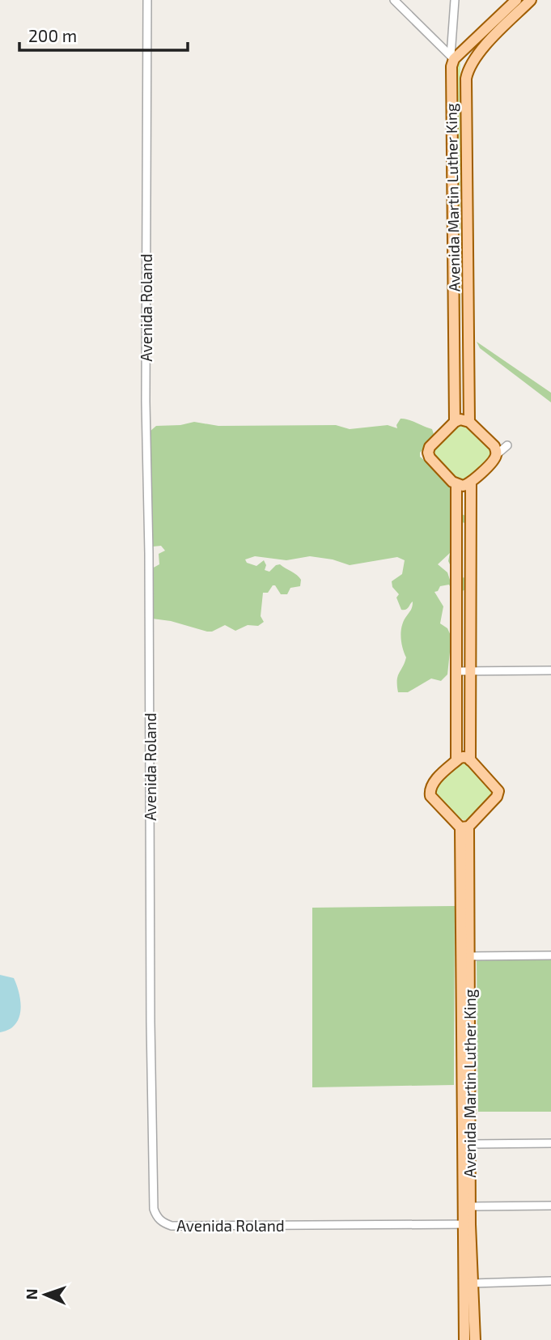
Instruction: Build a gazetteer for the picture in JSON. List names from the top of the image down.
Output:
{
  "streets": {
    "main road": ["Avenida Martin Luther King"],
    "street": ["Avenida Roland"]
  },
  "crossings": [
    ["Avenida Martin Luther King", "Avenida Roland"]
  ],
  "scale_bar": "200 m",
  "north": "left"
}
